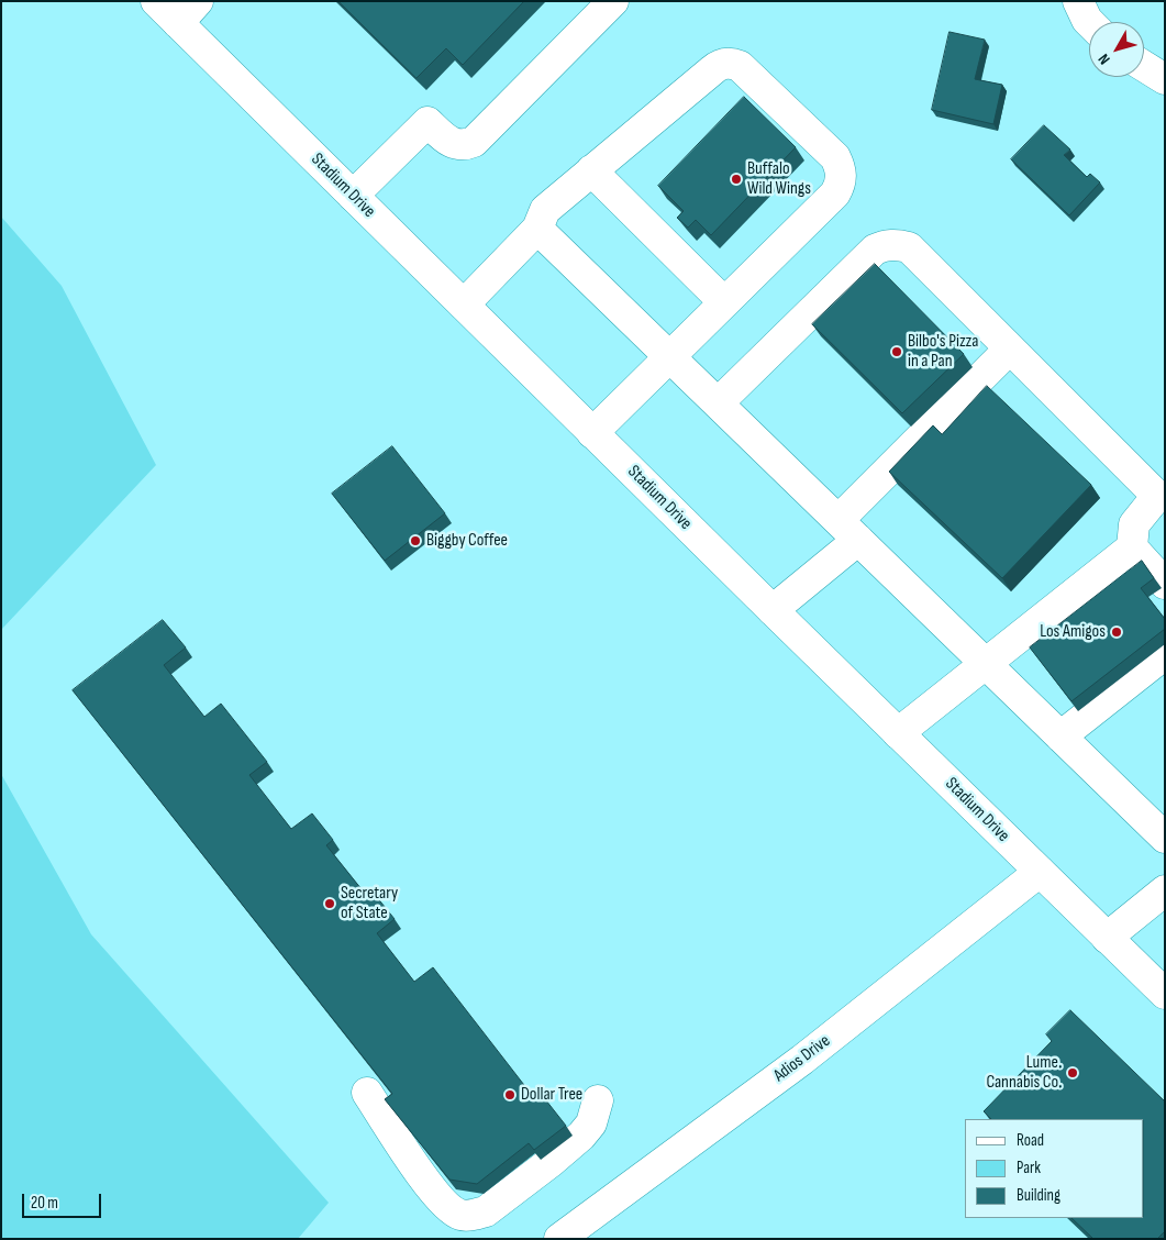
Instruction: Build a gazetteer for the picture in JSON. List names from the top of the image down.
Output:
{
  "streets": {
    "main road": ["Stadium Drive", "Adios Drive"]
  },
  "crossings": [
    ["Stadium Drive", "Adios Drive"]
  ],
  "places": [
    "Buffalo Wild Wings",
    "Bilbo's Pizza in a Pan",
    "Biggby Coffee",
    "Los Amigos",
    "Secretary of State",
    "Lume. Cannabis Co.",
    "Dollar Tree"
  ],
  "legend": ["Road", "Park", "Building"],
  "scale_bar": "20 m",
  "north": "bottom left"
}
